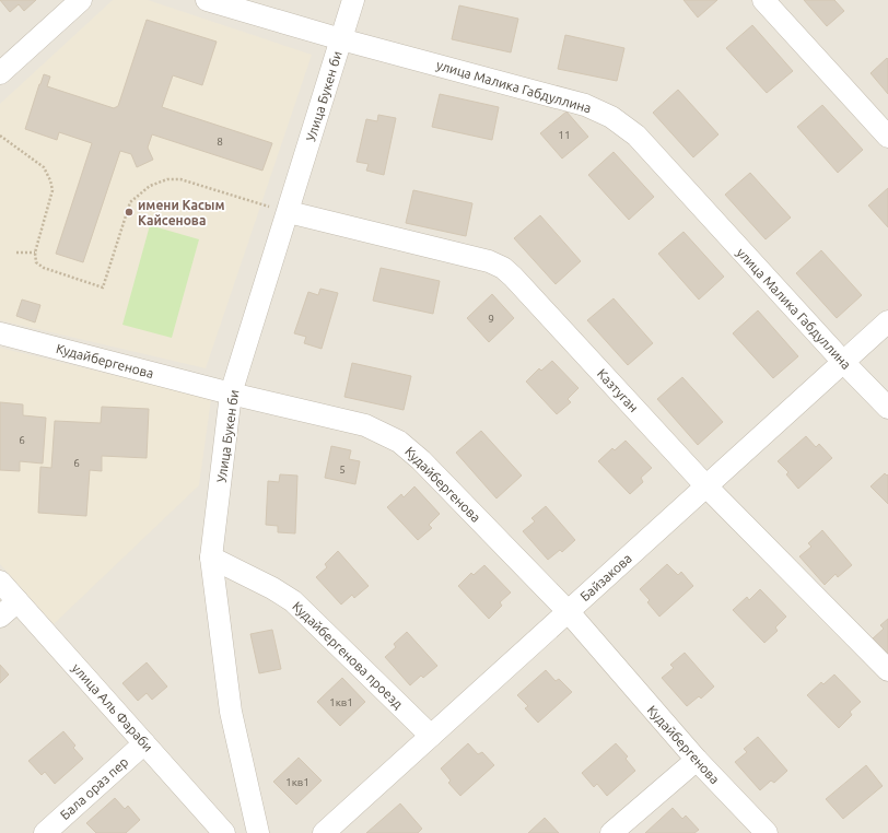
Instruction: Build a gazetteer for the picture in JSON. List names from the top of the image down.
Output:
{
  "streets": {
    "street": [
      "улица Малика Габдуллина",
      "Улица Букен би",
      "Кудайбергенова",
      "Казтуган",
      "Байзакова",
      "Кудайбергенова проезд",
      "улица Аль Фараби",
      "Бала ораз пер"
    ]
  },
  "crossings": [
    ["улица Малика Габдуллина", "Улица Букен би"],
    ["улица Малика Габдуллина", "Байзакова"],
    ["Улица Букен би", "Кудайбергенова"],
    ["Улица Букен би", "Казтуган"],
    ["Улица Букен би", "Кудайбергенова проезд"],
    ["Кудайбергенова", "Байзакова"],
    ["Казтуган", "Байзакова"],
    ["Байзакова", "Кудайбергенова проезд"],
    ["улица Аль Фараби", "Бала ораз пер"]
  ],
  "places": ["имени Касым Кайсенова"],
  "house_numbers": [
    "11",
    "8",
    "9",
    "6",
    "6",
    "5",
    "1кв1",
    "1кв1"
  ]
}
